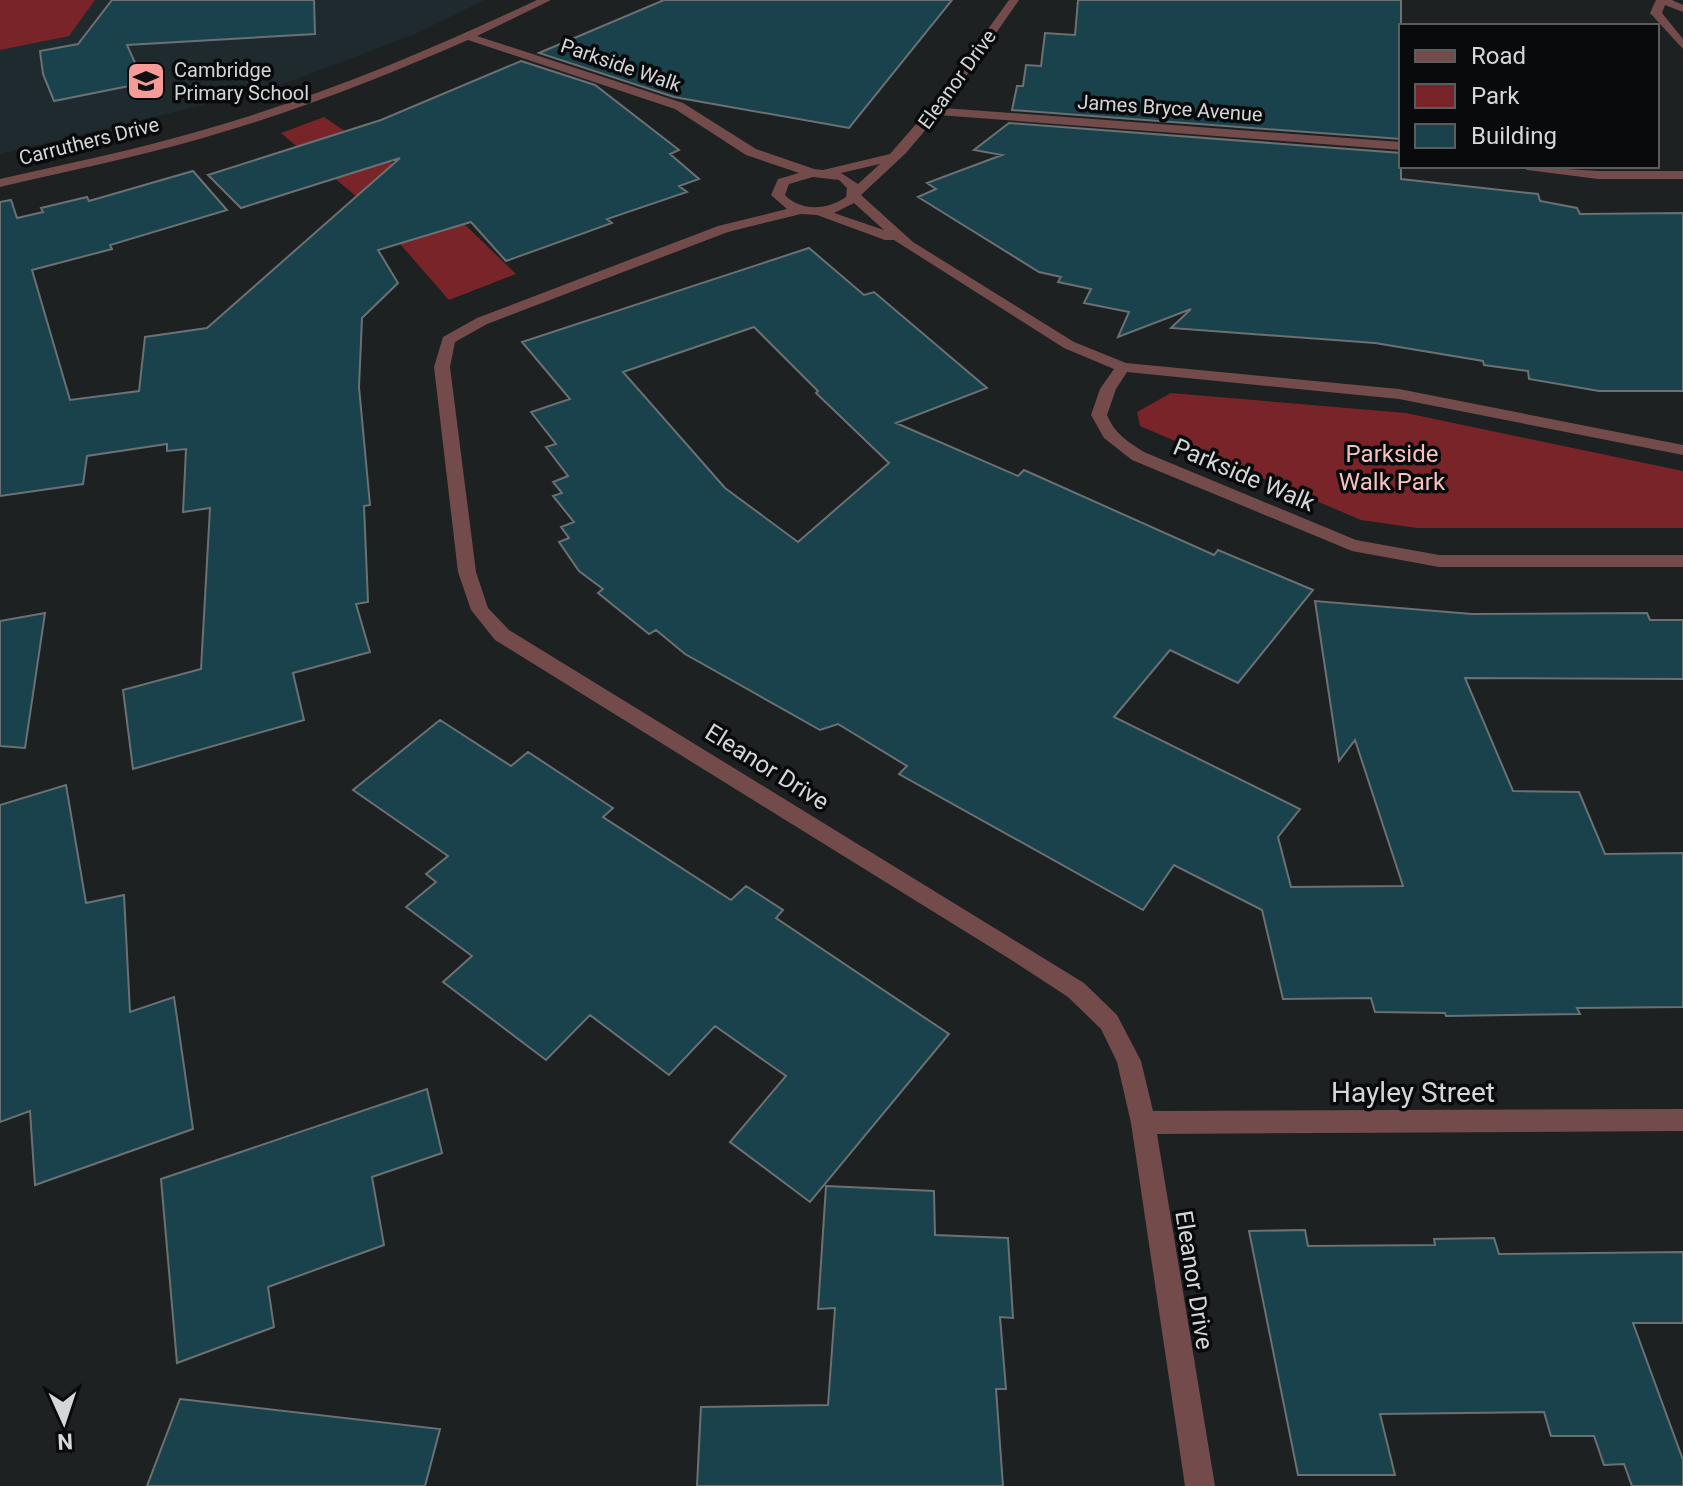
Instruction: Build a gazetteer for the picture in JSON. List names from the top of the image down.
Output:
{
  "streets": {
    "street": [
      "Parkside Walk",
      "Eleanor Drive",
      "James Bryce Avenue",
      "Carruthers Drive",
      "Hayley Street"
    ]
  },
  "crossings": [
    ["Parkside Walk", "Eleanor Drive"],
    ["Parkside Walk", "Carruthers Drive"],
    ["Eleanor Drive", "James Bryce Avenue"],
    ["Eleanor Drive", "Hayley Street"]
  ],
  "parks": ["Parkside Walk Park"],
  "places": {
    "school or university": ["Cambridge Primary School"]
  },
  "legend": ["Road", "Park", "Building"],
  "north": "bottom"
}
